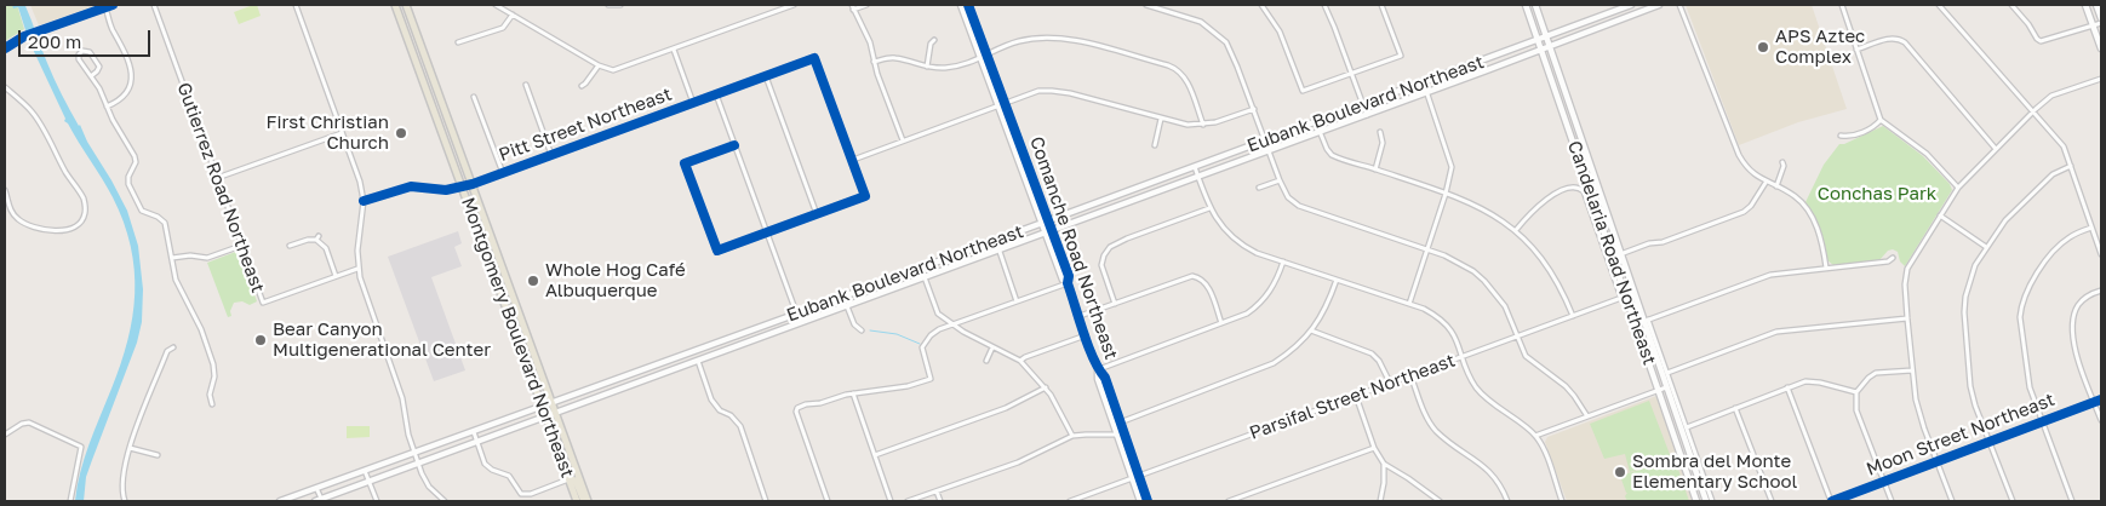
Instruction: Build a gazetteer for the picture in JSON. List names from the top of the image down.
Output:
{
  "streets": {
    "main road": [
      "Eubank Boulevard Northeast",
      "Comanche Road Northeast",
      "Candelaria Road Northeast",
      "Montgomery Boulevard Northeast",
      "Moon Street Northeast"
    ],
    "street": ["Pitt Street Northeast", "Gutierrez Road Northeast", "Parsifal Street Northeast"]
  },
  "crossings": [
    ["Eubank Boulevard Northeast", "Comanche Road Northeast"],
    ["Eubank Boulevard Northeast", "Candelaria Road Northeast"],
    ["Eubank Boulevard Northeast", "Montgomery Boulevard Northeast"],
    ["Pitt Street Northeast", "Montgomery Boulevard Northeast"],
    ["Comanche Road Northeast", "Parsifal Street Northeast"],
    ["Candelaria Road Northeast", "Parsifal Street Northeast"]
  ],
  "parks": ["Conchas Park"],
  "places": [
    "APS Aztec Complex",
    "First Christian Church",
    "Whole Hog Café Albuquerque",
    "Bear Canyon Multigenerational Center",
    "Sombra del Monte Elementary School"
  ],
  "scale_bar": "200 m"
}
